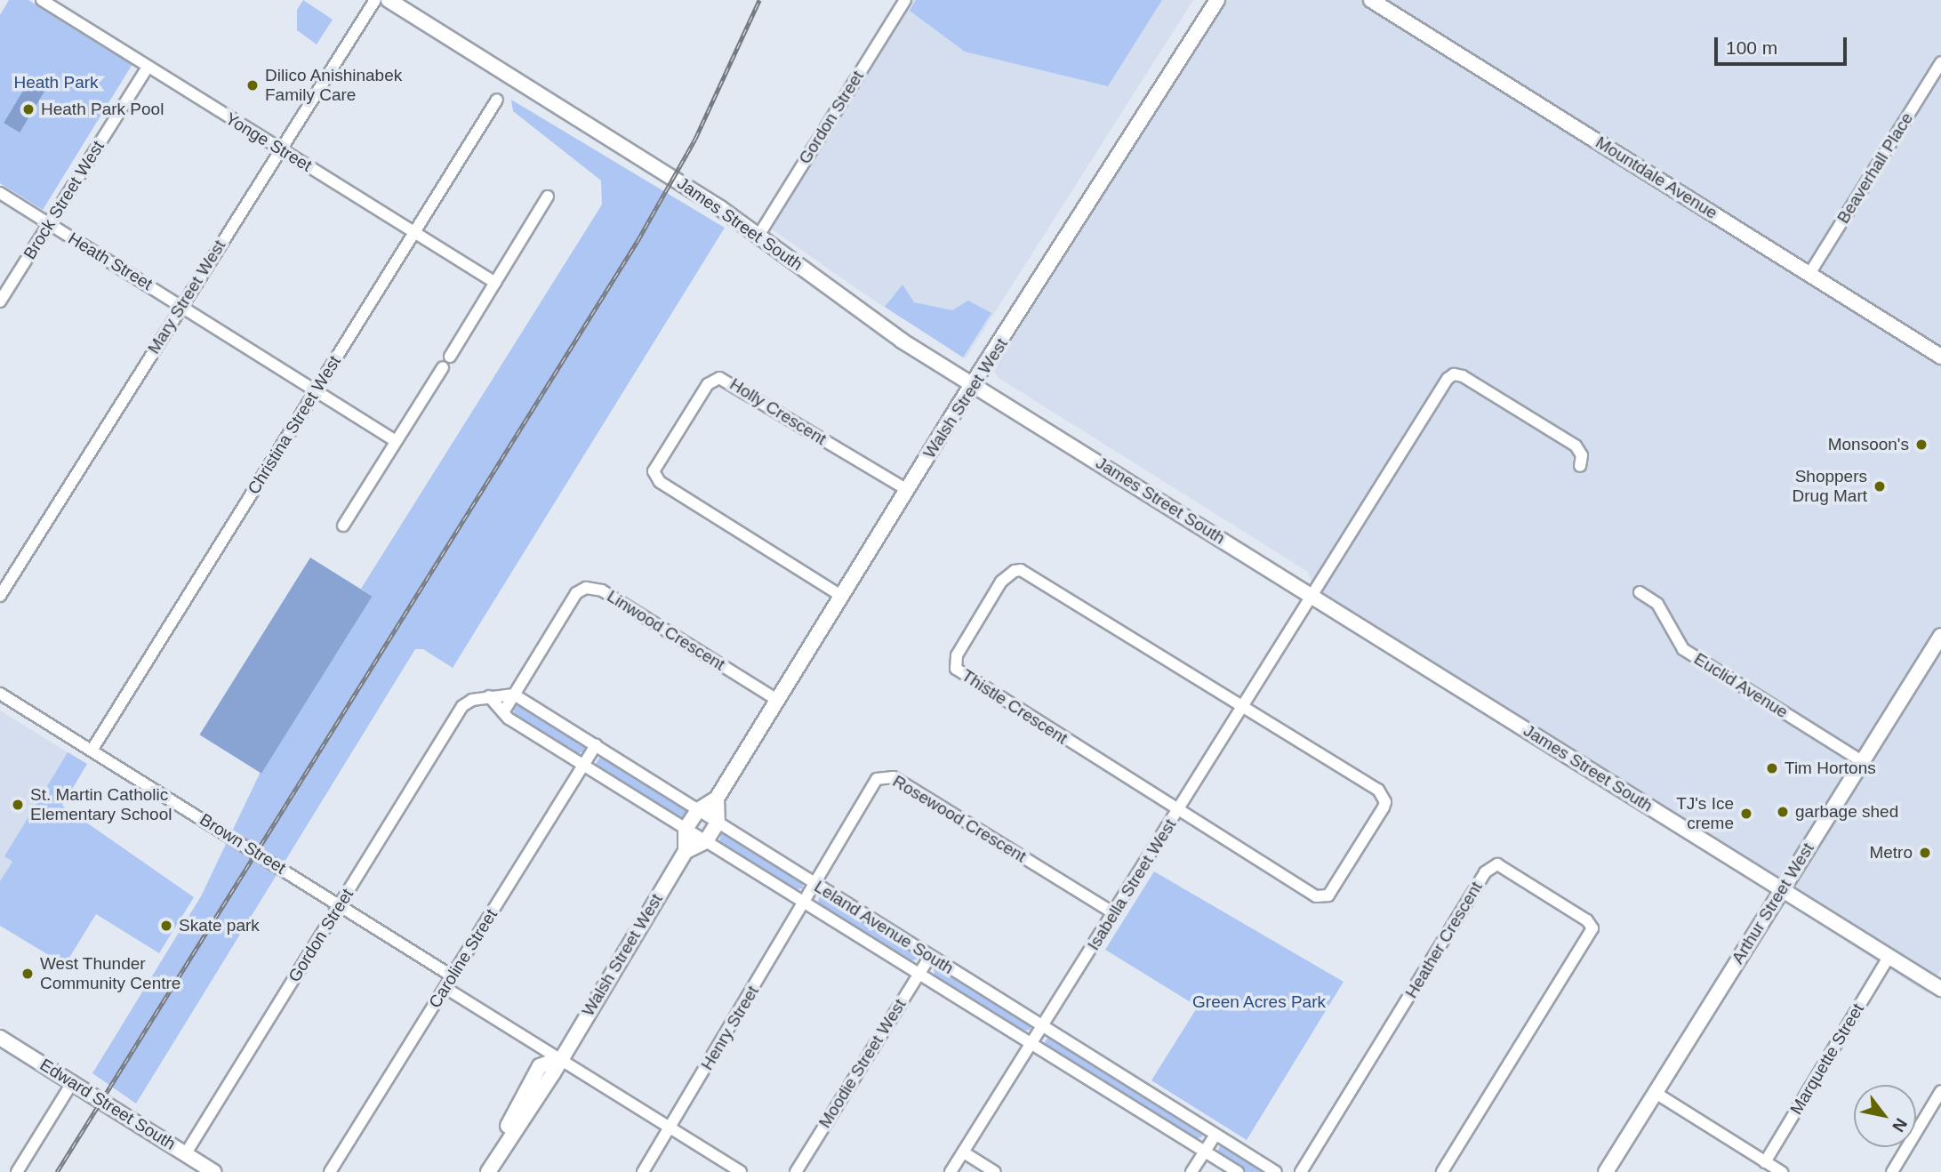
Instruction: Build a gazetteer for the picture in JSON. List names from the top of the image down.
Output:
{
  "streets": {
    "street": [
      "Gordon Street",
      "Yonge Street",
      "Beaverhall Place",
      "Mountdale Avenue",
      "Brock Street West",
      "James Street South",
      "Heath Street",
      "Mary Street West",
      "Walsh Street West",
      "Holly Crescent",
      "Christina Street West",
      "Linwood Crescent",
      "Euclid Avenue",
      "Thistle Crescent",
      "Rosewood Crescent",
      "Brown Street",
      "Isabella Street West",
      "Arthur Street West",
      "Leland Avenue South",
      "Heather Crescent",
      "Caroline Street",
      "Henry Street",
      "Marquette Street",
      "Moodie Street West",
      "Edward Street South"
    ]
  },
  "crossings": [
    ["Gordon Street", "James Street South"],
    ["Gordon Street", "Brown Street"],
    ["Gordon Street", "Leland Avenue South"],
    ["Gordon Street", "Edward Street South"],
    ["Yonge Street", "Brock Street West"],
    ["Yonge Street", "Mary Street West"],
    ["Yonge Street", "Christina Street West"],
    ["Beaverhall Place", "Mountdale Avenue"],
    ["Brock Street West", "Heath Street"],
    ["James Street South", "Walsh Street West"],
    ["James Street South", "Isabella Street West"],
    ["James Street South", "Arthur Street West"],
    ["James Street South", "Marquette Street"],
    ["Heath Street", "Mary Street West"],
    ["Heath Street", "Christina Street West"],
    ["Walsh Street West", "Holly Crescent"],
    ["Walsh Street West", "Linwood Crescent"],
    ["Walsh Street West", "Leland Avenue South"],
    ["Christina Street West", "Brown Street"],
    ["Linwood Crescent", "Leland Avenue South"],
    ["Euclid Avenue", "Arthur Street West"],
    ["Thistle Crescent", "Isabella Street West"],
    ["Rosewood Crescent", "Isabella Street West"],
    ["Rosewood Crescent", "Leland Avenue South"],
    ["Rosewood Crescent", "Henry Street"],
    ["Brown Street", "Caroline Street"],
    ["Isabella Street West", "Leland Avenue South"],
    ["Leland Avenue South", "Caroline Street"],
    ["Leland Avenue South", "Henry Street"],
    ["Leland Avenue South", "Moodie Street West"]
  ],
  "parks": ["Heath Park", "Green Acres Park"],
  "places": [
    "Dilico Anishinabek Family Care",
    "Heath Park Pool",
    "Monsoon's",
    "Shoppers Drug Mart",
    "Tim Hortons",
    "St. Martin Catholic Elementary School",
    "garbage shed",
    "TJ's Ice creme",
    "Metro",
    "Skate park",
    "West Thunder Community Centre"
  ],
  "scale_bar": "100 m",
  "north": "bottom right"
}
